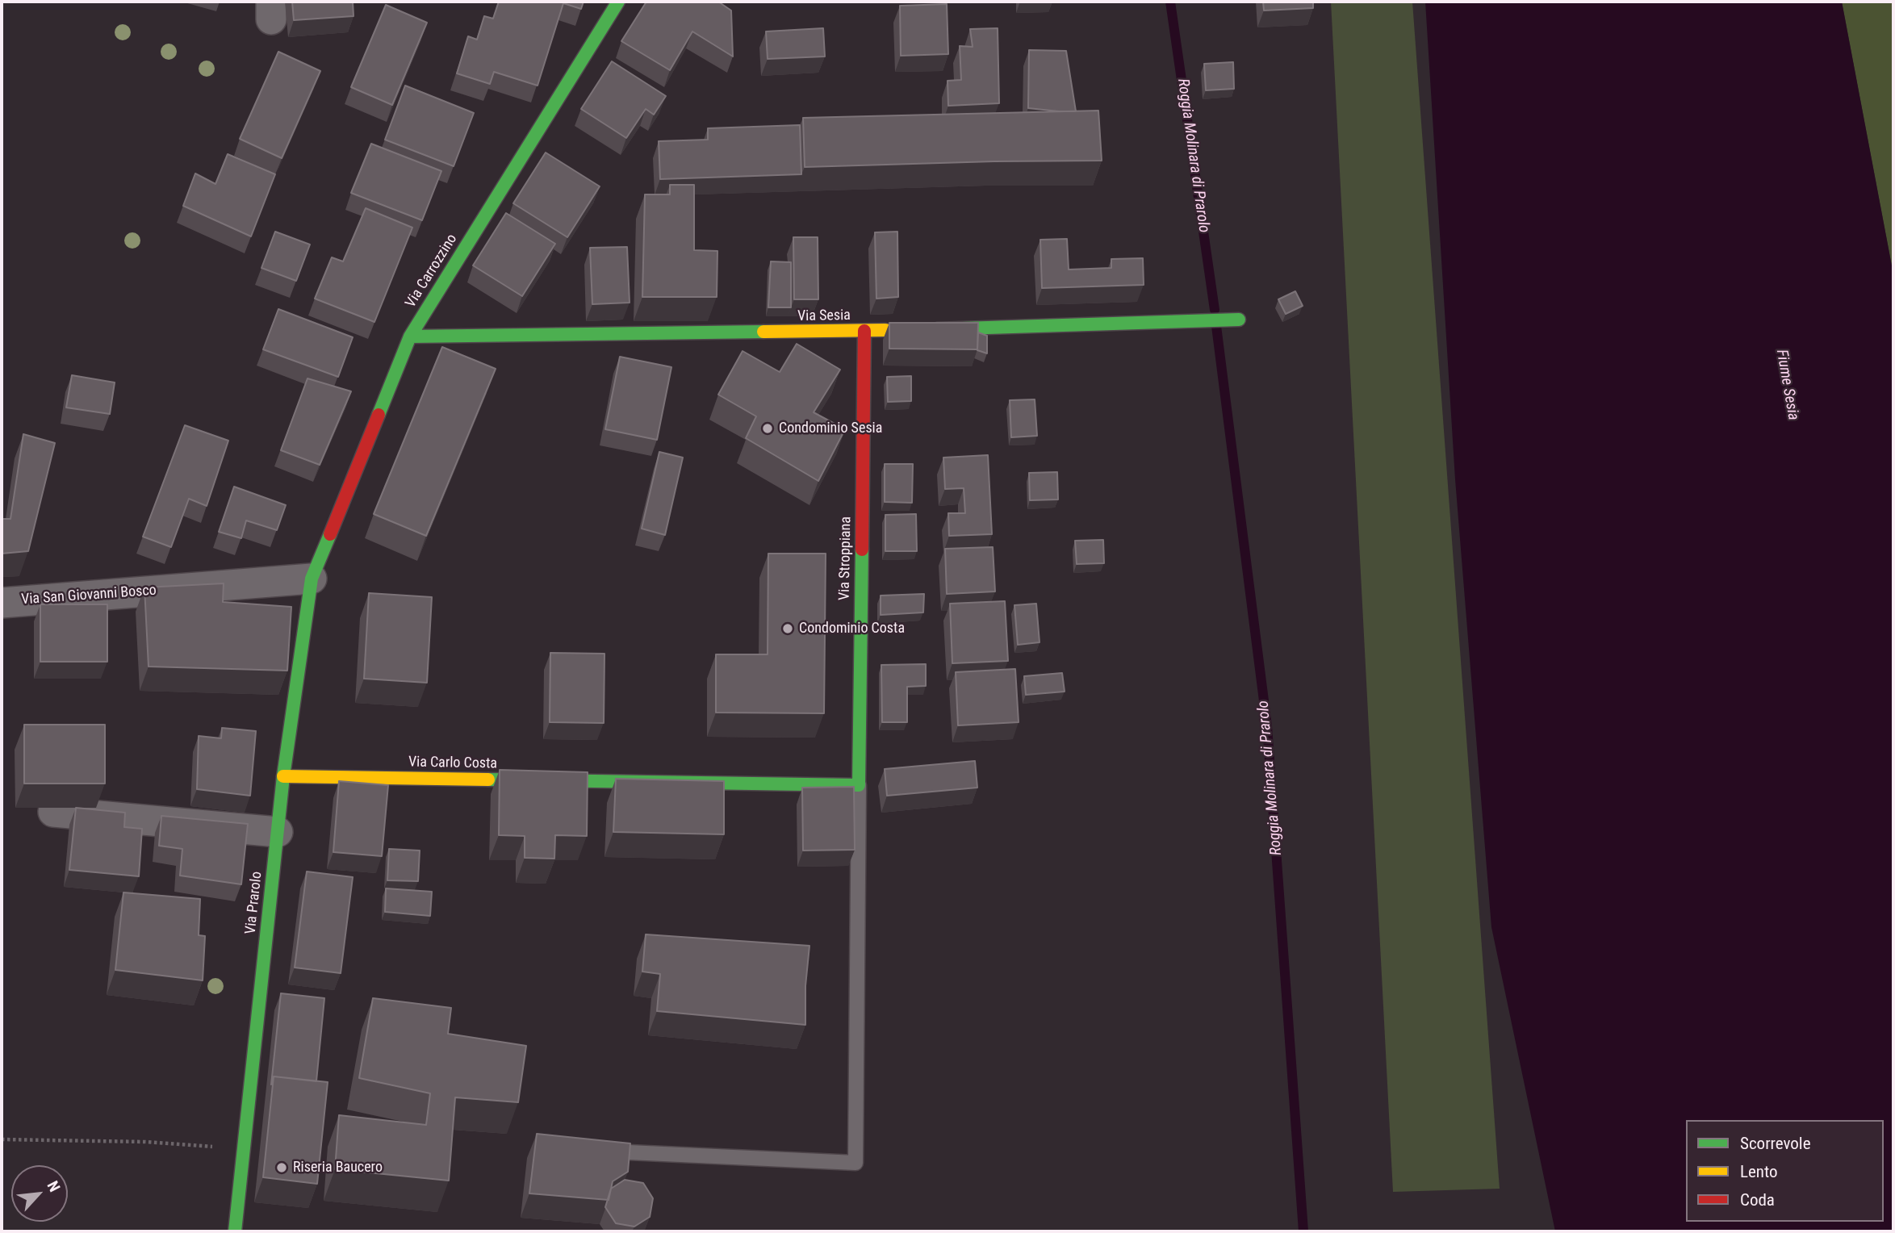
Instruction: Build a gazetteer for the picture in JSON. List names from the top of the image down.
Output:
{
  "streets": {
    "street": [
      "Via Carrozzino",
      "Via Sesia",
      "Via Stroppiana",
      "Via San Giovanni Bosco",
      "Via Carlo Costa",
      "Via Prarolo"
    ]
  },
  "crossings": [
    ["Via Carrozzino", "Via Sesia"],
    ["Via Carrozzino", "Via San Giovanni Bosco"],
    ["Via Carrozzino", "Via Prarolo"],
    ["Via Sesia", "Via Stroppiana"],
    ["Via Stroppiana", "Via Carlo Costa"],
    ["Via San Giovanni Bosco", "Via Prarolo"],
    ["Via Carlo Costa", "Via Prarolo"]
  ],
  "water": ["Roggia Molinara di Prarolo", "Fiume Sesia"],
  "places": ["Condominio Sesia", "Condominio Costa", "Riseria Baucero"],
  "legend": ["Scorrevole", "Lento", "Coda"],
  "north": "top right"
}
